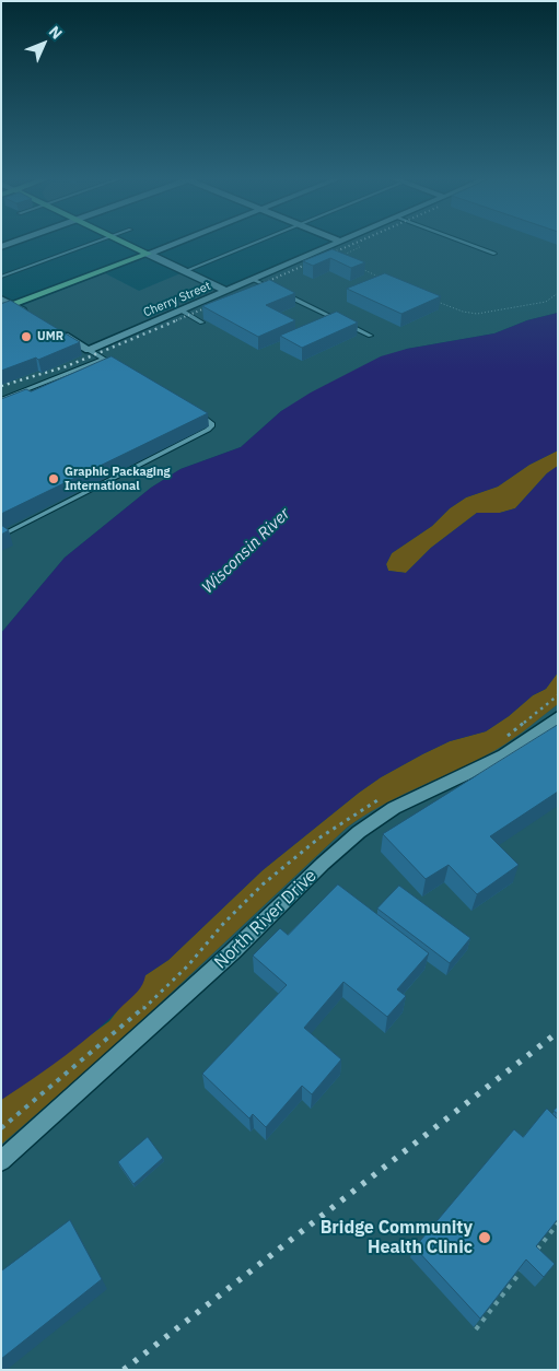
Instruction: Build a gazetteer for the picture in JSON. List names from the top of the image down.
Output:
{
  "streets": {
    "street": ["Cherry Street", "North River Drive"]
  },
  "water": ["Wisconsin River"],
  "places": ["UMR", "Graphic Packaging International", "Bridge Community Health Clinic"],
  "north": "top right"
}
